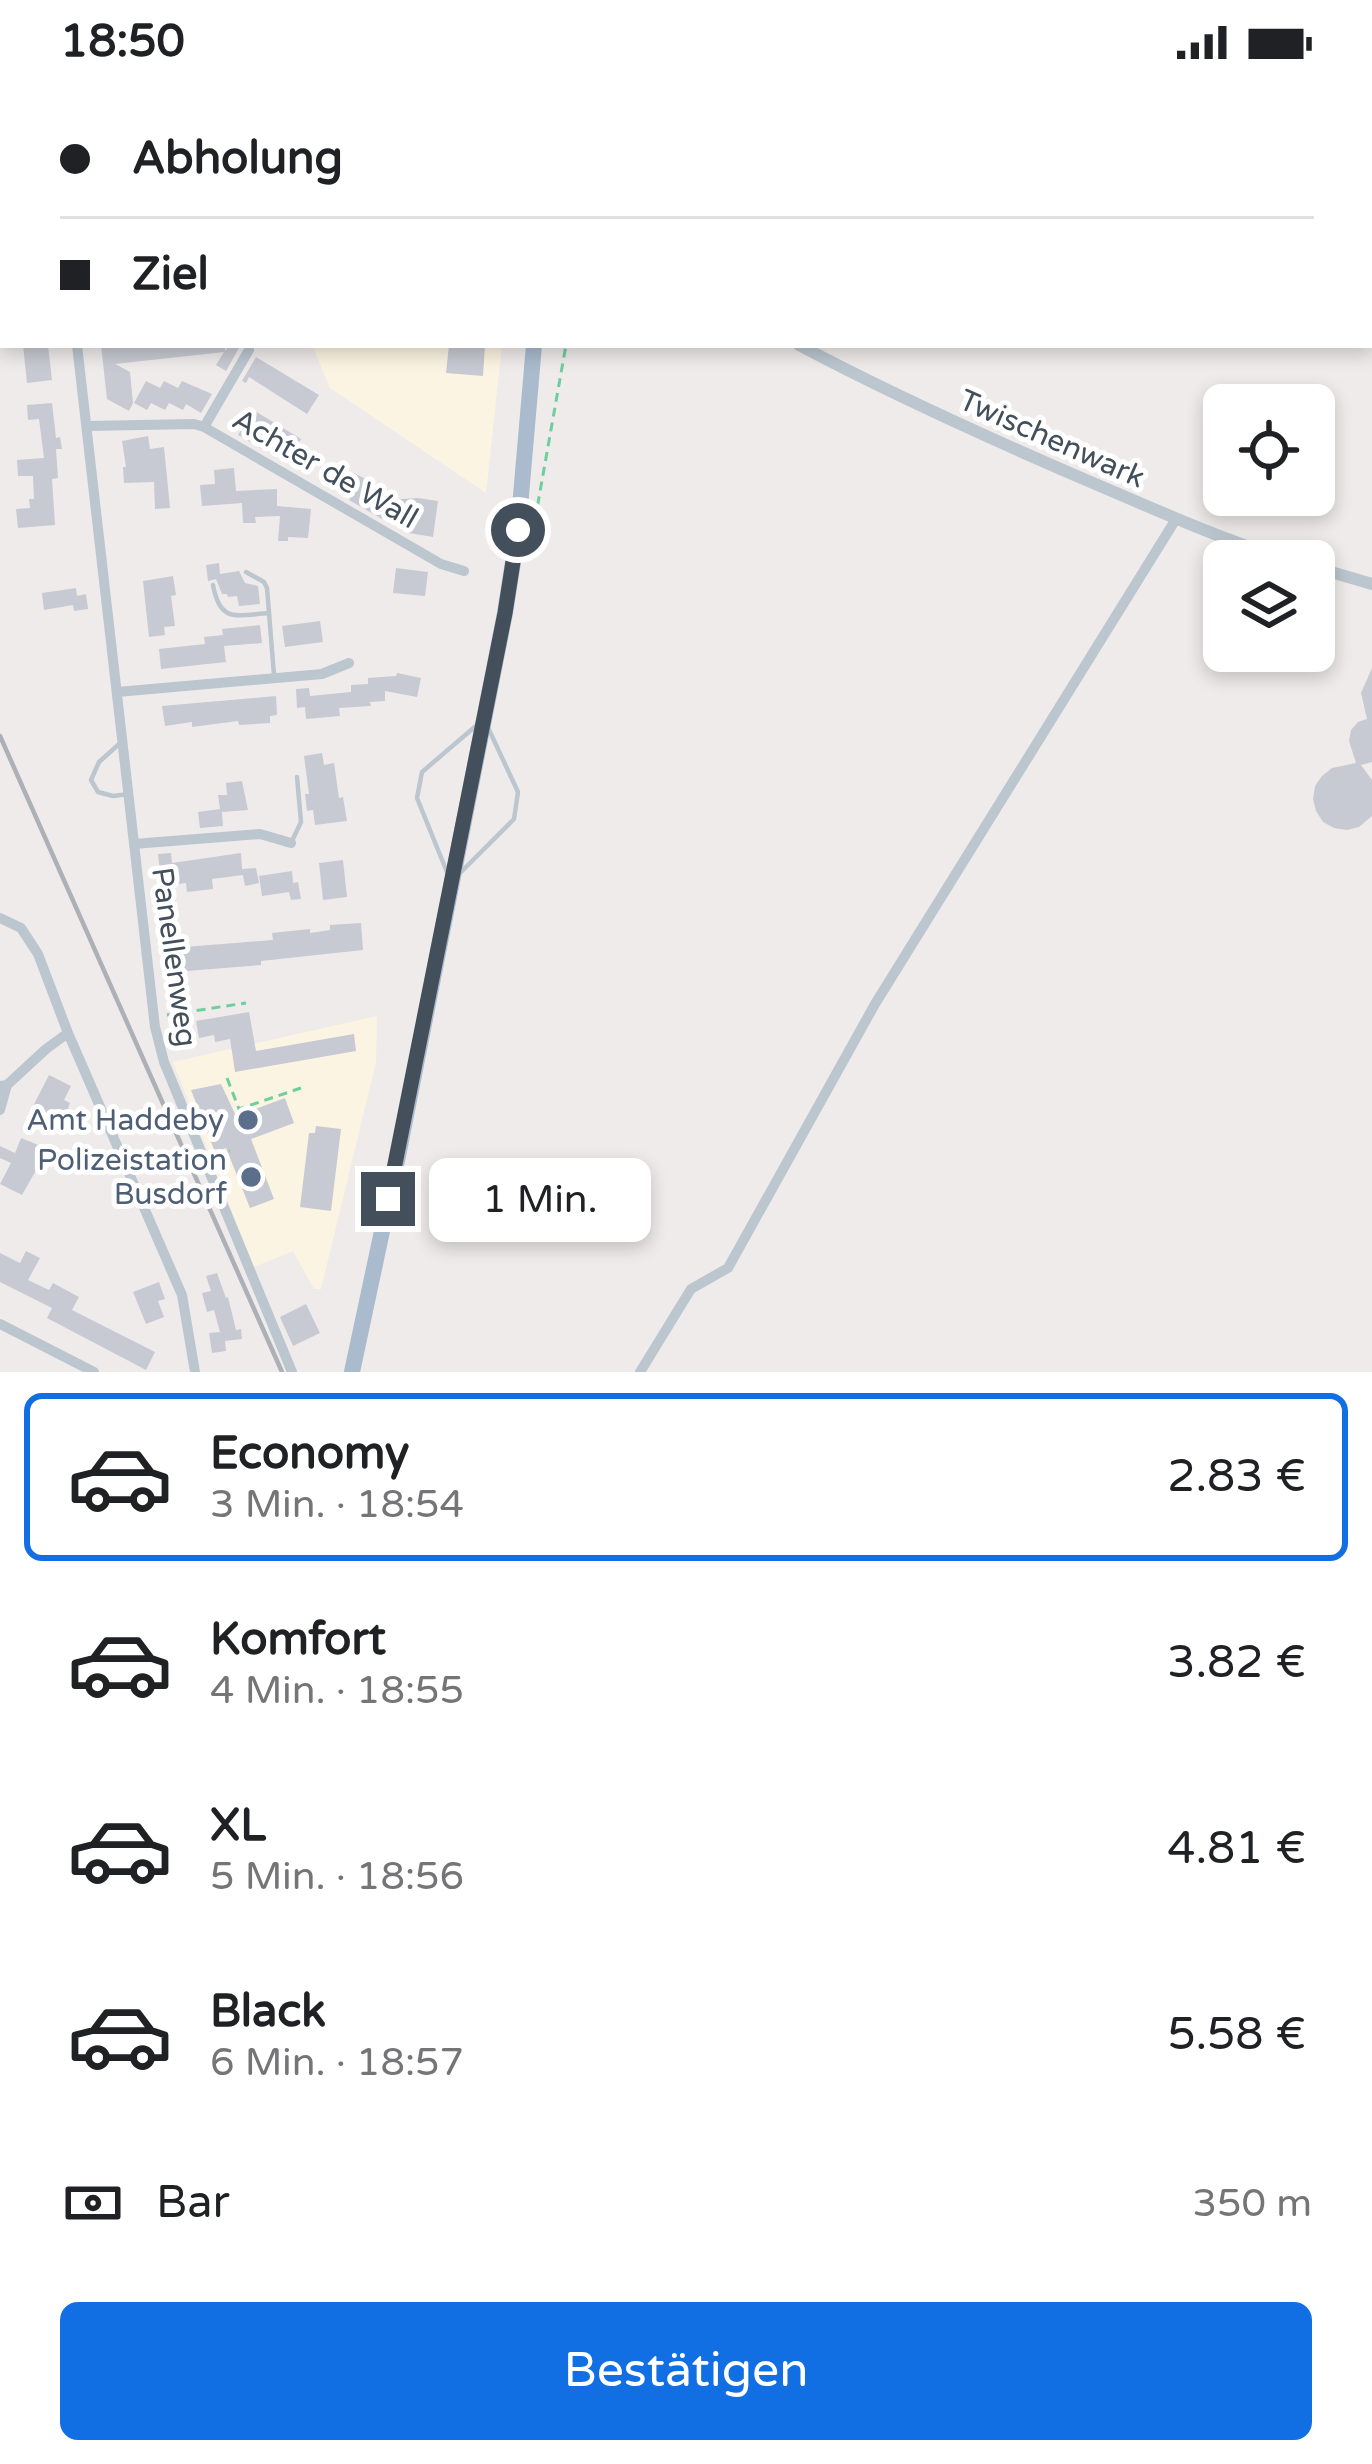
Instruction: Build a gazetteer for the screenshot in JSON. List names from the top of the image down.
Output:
{
  "streets": {
    "street": ["Twischenwark", "Achter de Wall", "Panellenweg"]
  },
  "crossings": [
    ["Achter de Wall", "Panellenweg"]
  ],
  "places": ["Amt Haddeby", "Polizeistation Busdorf"],
  "page": {
    "status": "18:50",
    "banner": ["Abholung", "Ziel"],
    "bubble": "1 Min.",
    "list": [
      {
        "name": "Economy",
        "note": "3 Min. · 18:54",
        "value": "2.83 €"
      },
      {
        "name": "Komfort",
        "note": "4 Min. · 18:55",
        "value": "3.82 €"
      },
      {
        "name": "XL",
        "note": "5 Min. · 18:56",
        "value": "4.81 €"
      },
      {
        "name": "Black",
        "note": "6 Min. · 18:57",
        "value": "5.58 €"
      }
    ],
    "pay": ["Bar", "350 m"],
    "buttons": "Bestätigen"
  }
}
